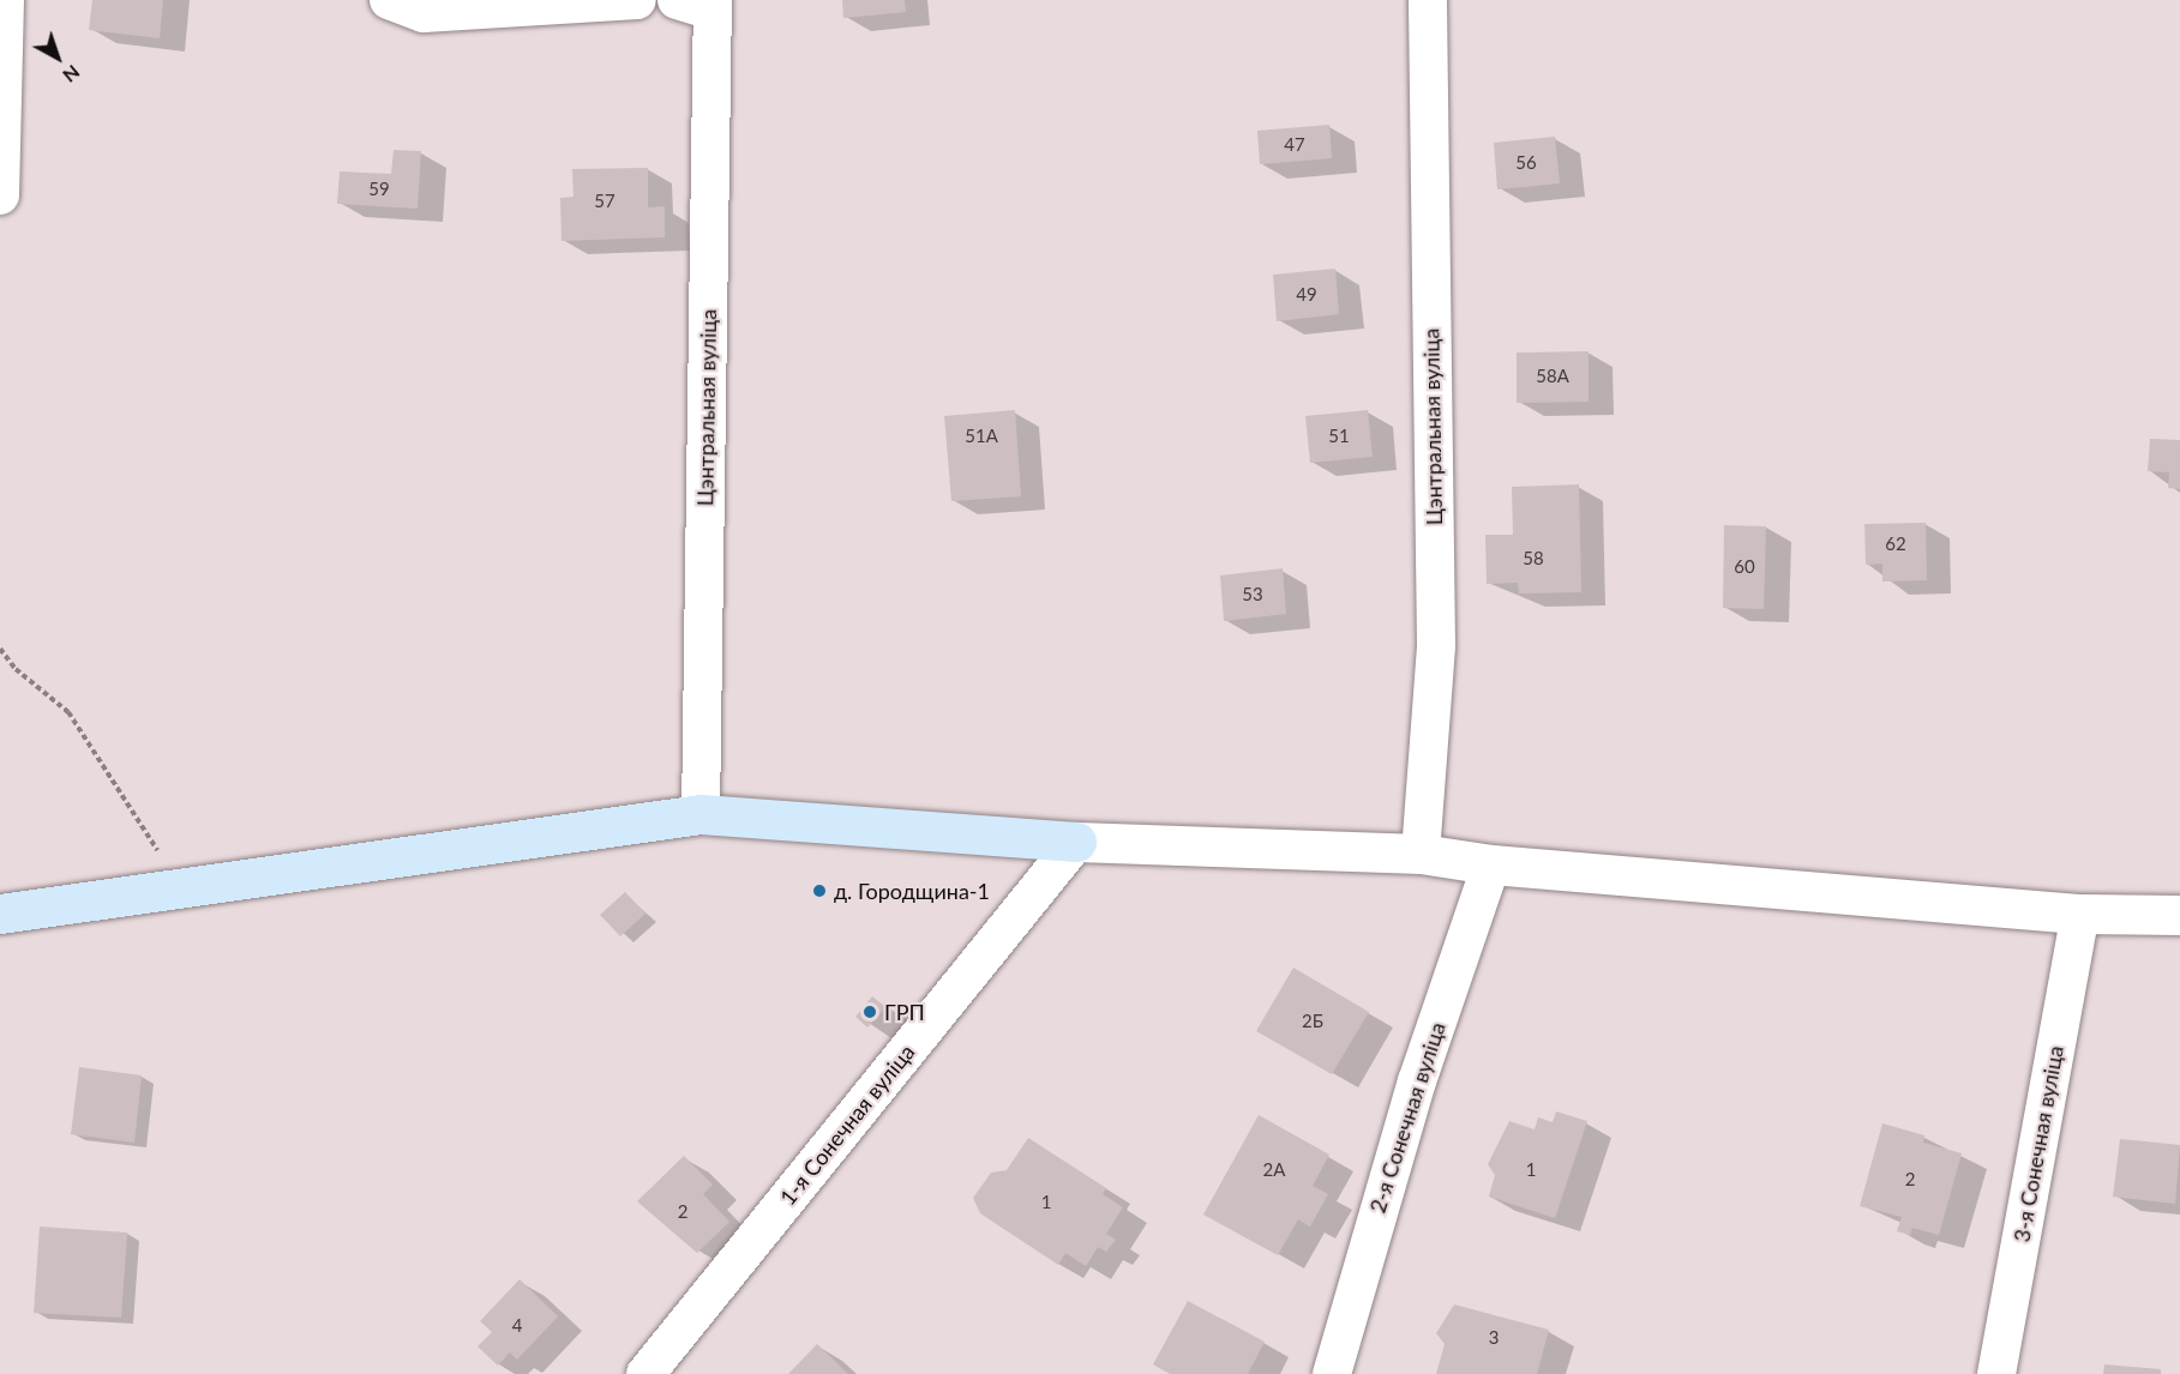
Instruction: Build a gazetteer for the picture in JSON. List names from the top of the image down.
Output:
{
  "streets": {
    "street": [
      "Цэнтральная вуліца",
      "2-я Сонечная вуліца",
      "1-я Сонечная вуліца",
      "3-я Сонечная вуліца"
    ]
  },
  "places": ["д. Городщина-1", "ГРП"],
  "house_numbers": [
    "47",
    "56",
    "59",
    "57",
    "49",
    "58А",
    "51А",
    "51",
    "62",
    "58",
    "60",
    "53",
    "2Б",
    "2А",
    "1",
    "2",
    "1",
    "2",
    "4",
    "3"
  ],
  "north": "bottom right"
}
